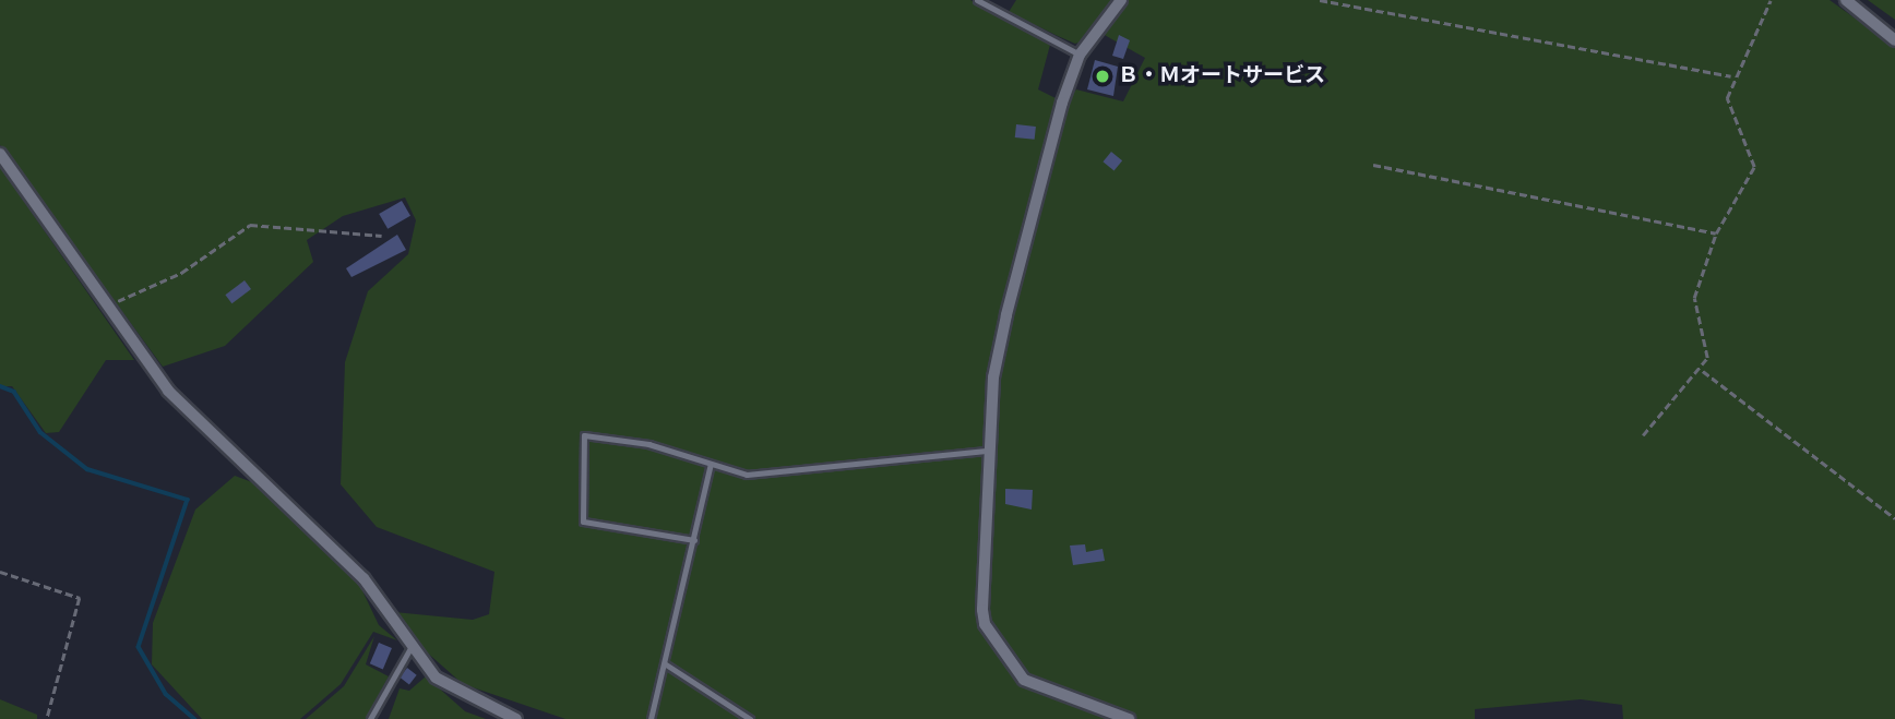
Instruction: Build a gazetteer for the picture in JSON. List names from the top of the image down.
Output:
{
  "places": ["Ｂ・Ｍオートサービス"]
}
